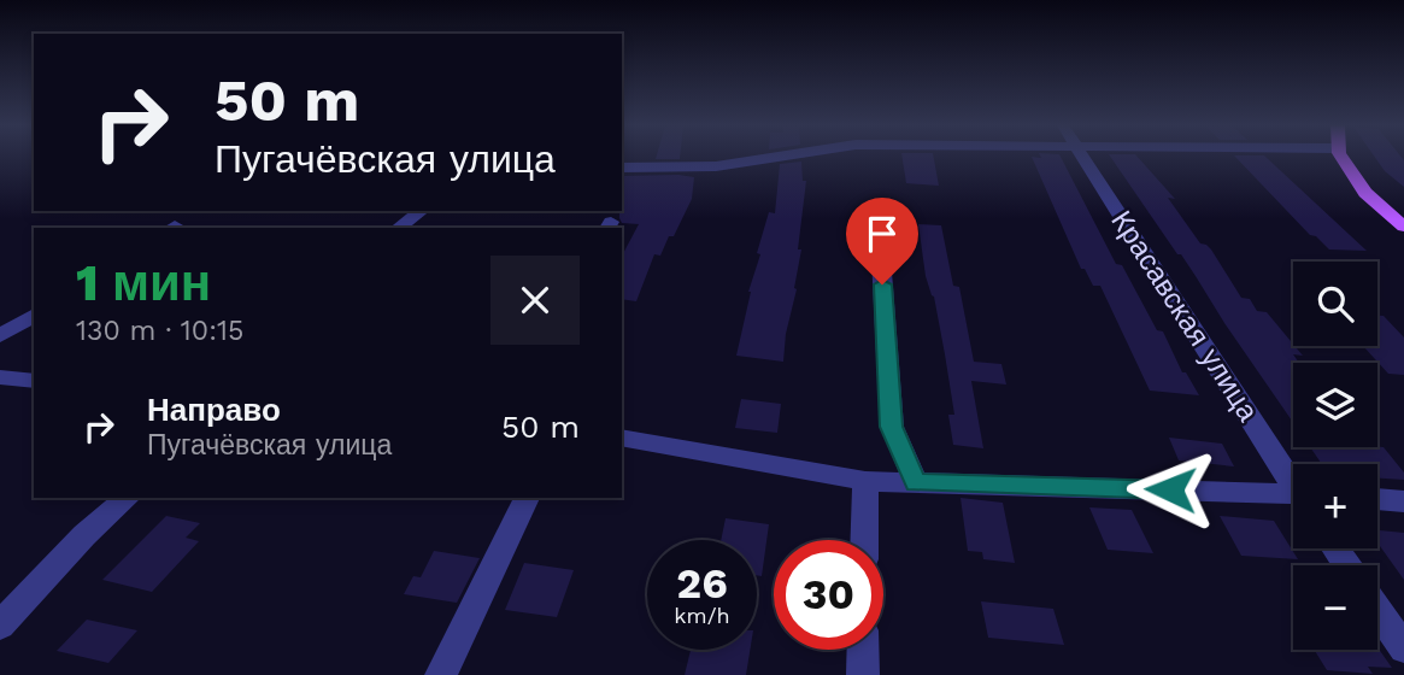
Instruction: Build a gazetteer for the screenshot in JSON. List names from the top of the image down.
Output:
{
  "streets": {
    "street": ["Красавская улица"]
  },
  "page": {
    "turn": ["50 m", "Пугачёвская улица"],
    "heading": ["1 мин", "130 m · 10:15"],
    "map_buttons": ["+", "−"],
    "list": [
      {
        "name": "Направо",
        "note": "Пугачёвская улица",
        "value": "50 m"
      }
    ],
    "speed": "26 km/h",
    "limit": "30"
  }
}
